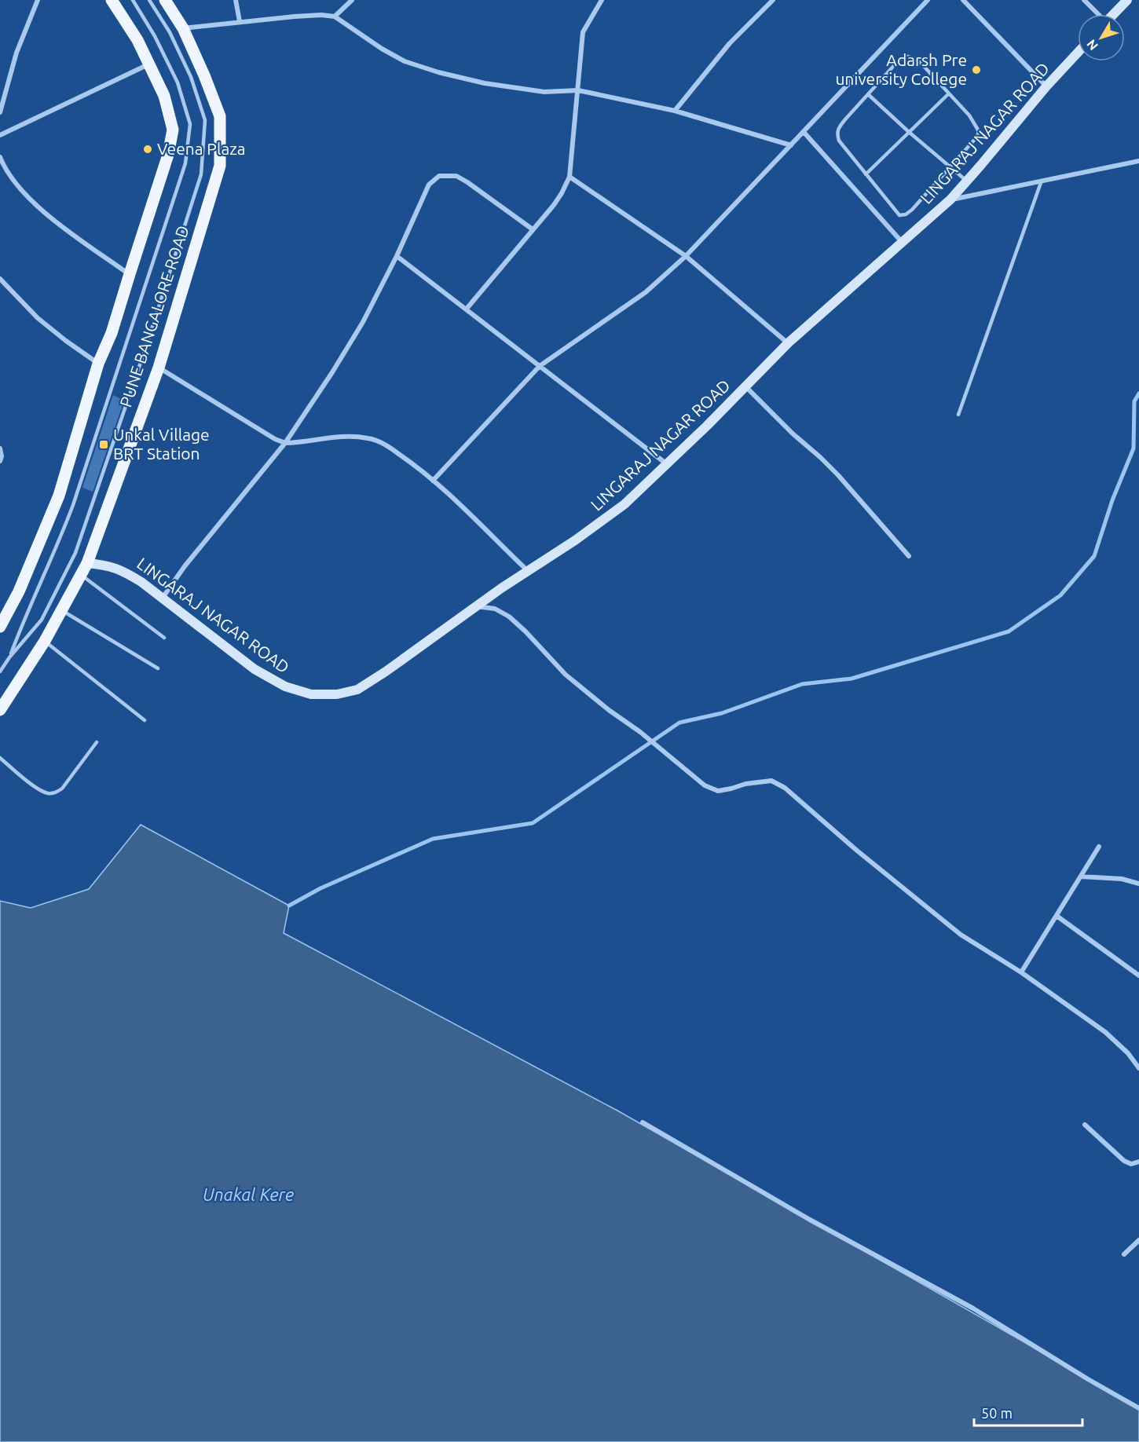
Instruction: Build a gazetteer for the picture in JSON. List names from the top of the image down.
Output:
{
  "streets": {
    "main road": ["PUNE BANGALORE ROAD"],
    "street": ["LINGARAJ NAGAR ROAD"]
  },
  "crossings": [
    ["LINGARAJ NAGAR ROAD", "PUNE BANGALORE ROAD"]
  ],
  "water": ["Unakal Kere"],
  "places": {
    "other": ["Adarsh Pre university College", "Veena Plaza"],
    "transit": ["Unkal Village BRT Station"]
  },
  "scale_bar": "50 m",
  "north": "bottom left"
}
